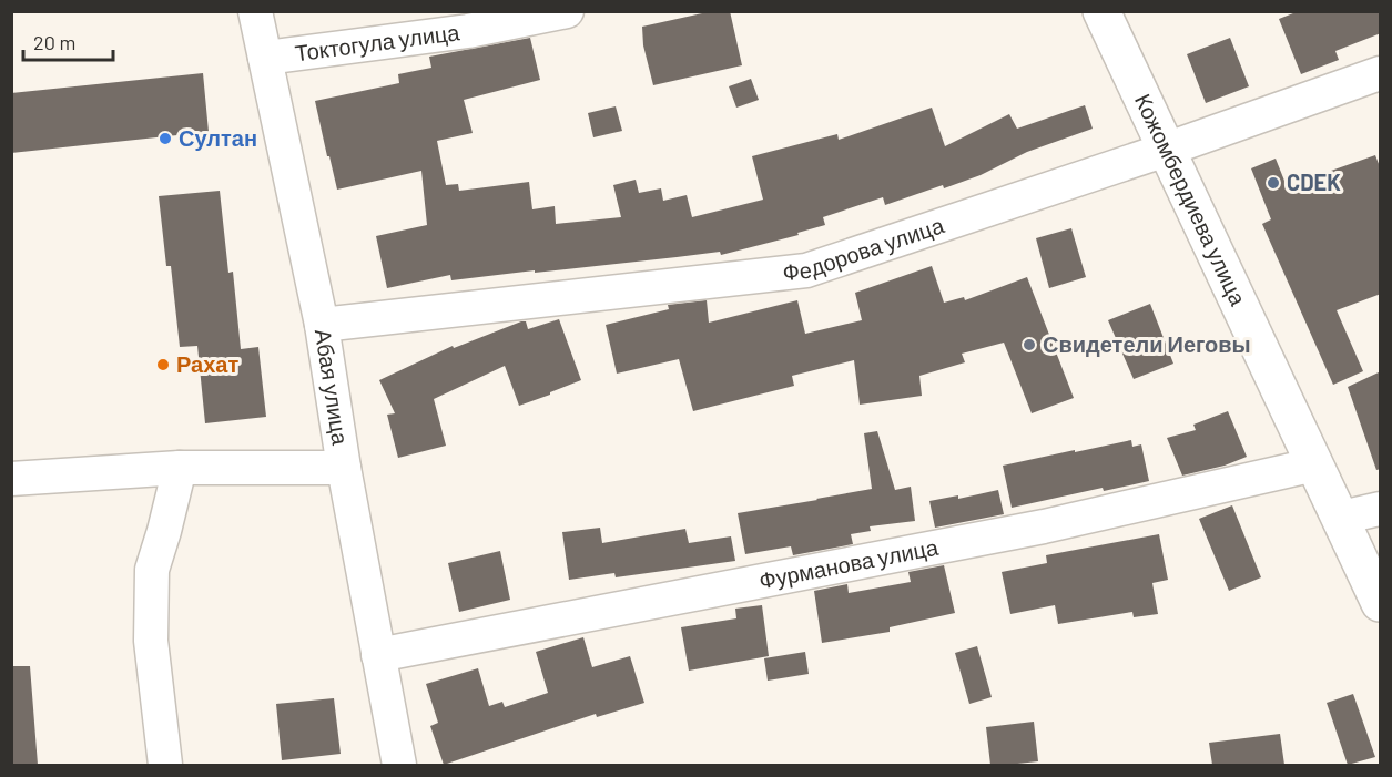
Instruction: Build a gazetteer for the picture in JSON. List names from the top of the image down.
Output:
{
  "streets": {
    "street": [
      "Токтогула улица",
      "Кожомбердиева улица",
      "Федорова улица",
      "Абая улица",
      "Фурманова улица"
    ]
  },
  "crossings": [
    ["Токтогула улица", "Абая улица"],
    ["Кожомбердиева улица", "Федорова улица"],
    ["Кожомбердиева улица", "Фурманова улица"],
    ["Федорова улица", "Абая улица"],
    ["Абая улица", "Фурманова улица"]
  ],
  "places": [
    "Султан",
    "CDEK",
    "Свидетели Иеговы",
    "Рахат"
  ],
  "scale_bar": "20 m"
}
